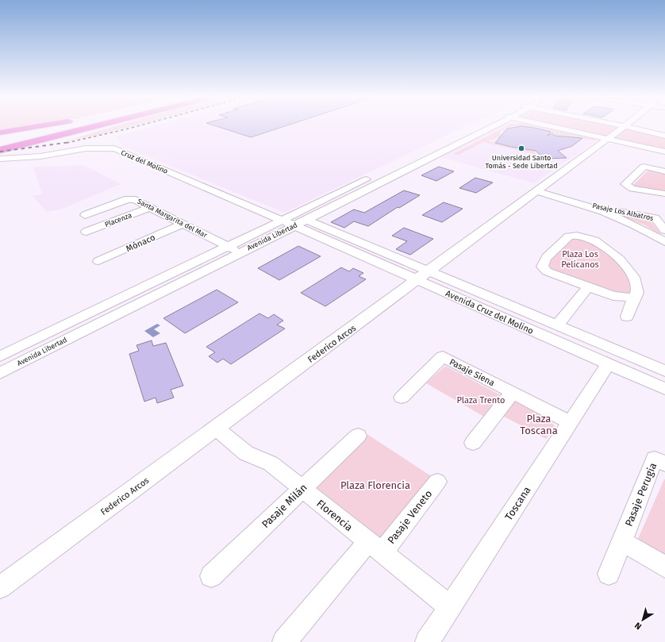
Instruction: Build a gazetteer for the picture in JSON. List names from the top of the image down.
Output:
{
  "streets": {
    "street": [
      "Cruz del Molino",
      "Pasaje Los Albatros",
      "Santa Margarita del Mar",
      "Placenza",
      "Avenida Libertad",
      "Mónaco",
      "Avenida Cruz del Molino",
      "Federico Arcos",
      "Pasaje Siena",
      "Pasaje Perugia",
      "Toscana",
      "Pasaje Milán",
      "Florencia",
      "Pasaje Veneto"
    ]
  },
  "crossings": [
    ["Cruz del Molino", "Avenida Libertad"],
    ["Cruz del Molino", "Avenida Cruz del Molino"],
    ["Pasaje Los Albatros", "Federico Arcos"],
    ["Santa Margarita del Mar", "Placenza"],
    ["Santa Margarita del Mar", "Avenida Libertad"],
    ["Santa Margarita del Mar", "Mónaco"],
    ["Avenida Libertad", "Avenida Cruz del Molino"],
    ["Avenida Cruz del Molino", "Federico Arcos"],
    ["Avenida Cruz del Molino", "Toscana"],
    ["Federico Arcos", "Florencia"],
    ["Pasaje Siena", "Toscana"],
    ["Toscana", "Florencia"],
    ["Pasaje Milán", "Florencia"],
    ["Florencia", "Pasaje Veneto"]
  ],
  "parks": [
    "Plaza Los Pelícanos",
    "Plaza Trento",
    "Plaza Toscana",
    "Plaza Florencia"
  ],
  "places": ["Universidad Santo Tomás - Sede Libertad"],
  "north": "bottom left"
}
